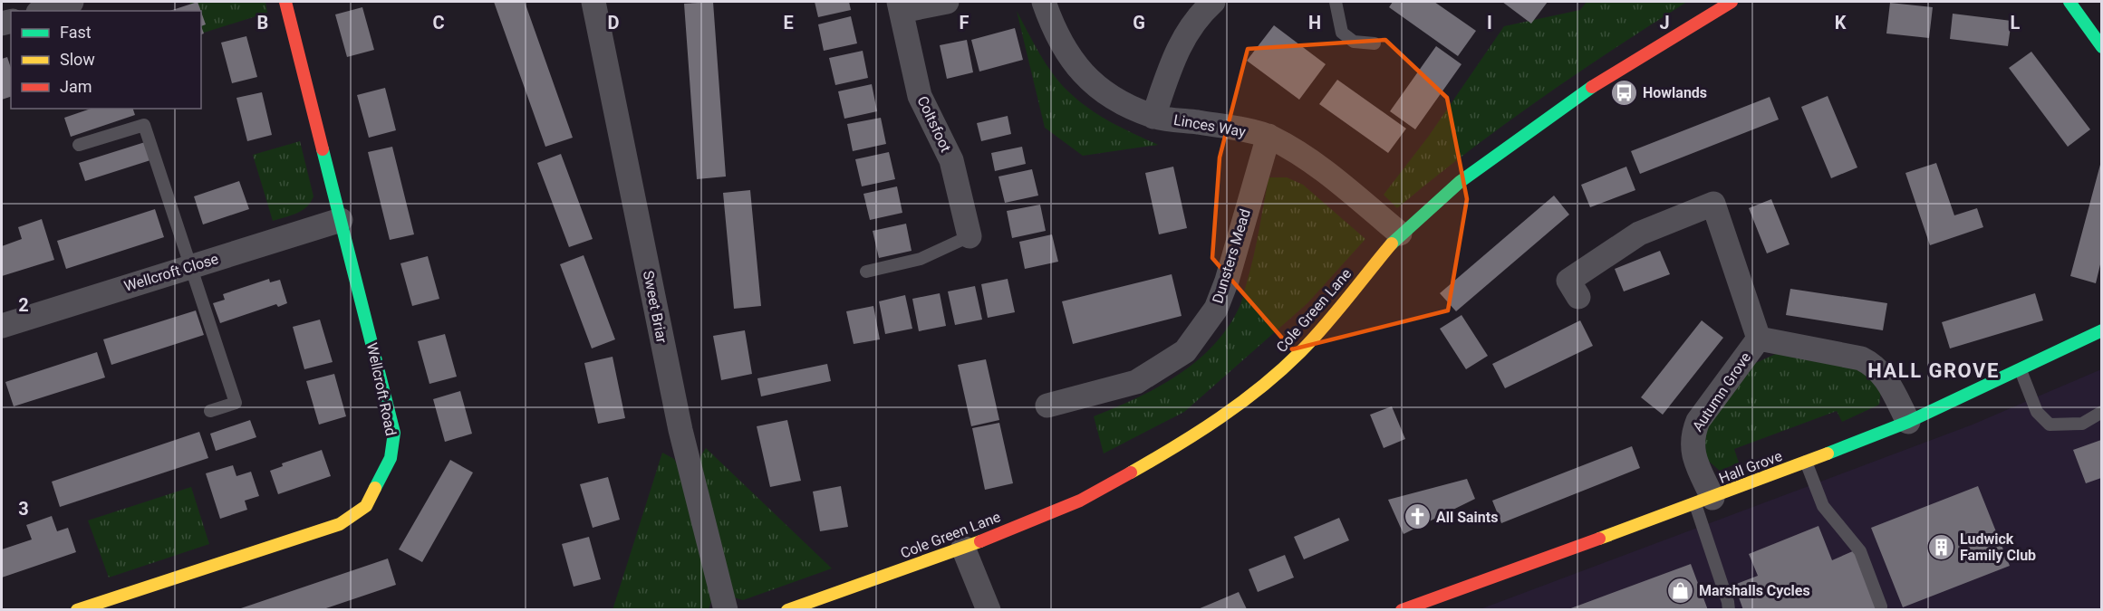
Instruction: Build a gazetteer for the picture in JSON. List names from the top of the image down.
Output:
{
  "streets": {
    "street": [
      "Coltsfoot",
      "Linces Way",
      "Dunsters Mead",
      "Wellcroft Close",
      "Sweet Briar",
      "Cole Green Lane",
      "Wellcroft Road",
      "Autumn Grove",
      "Hall Grove"
    ]
  },
  "crossings": [
    ["Linces Way", "Dunsters Mead"],
    ["Linces Way", "Cole Green Lane"],
    ["Wellcroft Close", "Wellcroft Road"],
    ["Autumn Grove", "Hall Grove"]
  ],
  "districts": ["HALL GROVE"],
  "places": {
    "bus stop": ["Howlands"],
    "church": ["All Saints"],
    "building": ["Ludwick Family Club"],
    "shop": ["Marshalls Cycles"]
  },
  "legend": ["Fast", "Slow", "Jam"],
  "grid": {
    "columns": [
      "B",
      "C",
      "D",
      "E",
      "F",
      "G",
      "H",
      "I",
      "J",
      "K",
      "L"
    ],
    "rows": ["2", "3"]
  }
}
